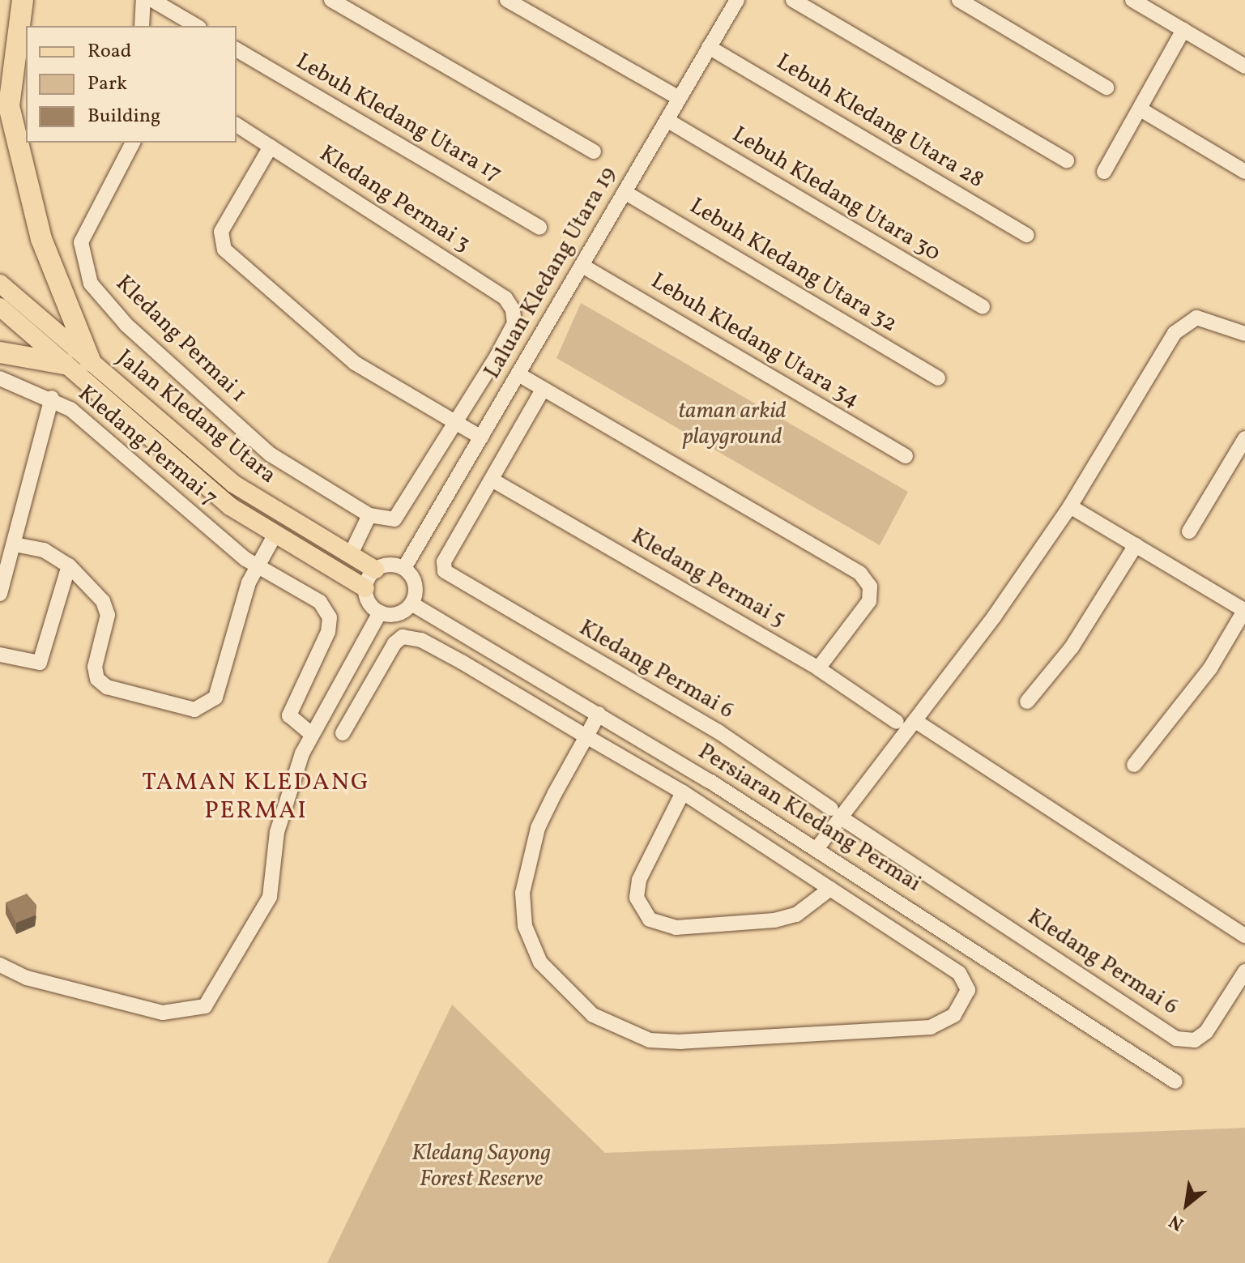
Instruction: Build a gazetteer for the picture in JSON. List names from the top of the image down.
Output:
{
  "streets": {
    "main road": ["Jalan Kledang Utara"],
    "street": [
      "Lebuh Kledang Utara 17",
      "Lebuh Kledang Utara 28",
      "Lebuh Kledang Utara 30",
      "Kledang Permai 3",
      "Lebuh Kledang Utara 32",
      "Laluan Kledang Utara 19",
      "Kledang Permai 1",
      "Lebuh Kledang Utara 34",
      "Kledang Permai 7",
      "Kledang Permai 5",
      "Kledang Permai 6",
      "Persiaran Kledang Permai"
    ]
  },
  "crossings": [
    ["Lebuh Kledang Utara 28", "Laluan Kledang Utara 19"],
    ["Lebuh Kledang Utara 30", "Laluan Kledang Utara 19"],
    ["Lebuh Kledang Utara 32", "Laluan Kledang Utara 19"],
    ["Laluan Kledang Utara 19", "Lebuh Kledang Utara 34"],
    ["Laluan Kledang Utara 19", "Jalan Kledang Utara"],
    ["Laluan Kledang Utara 19", "Persiaran Kledang Permai"],
    ["Jalan Kledang Utara", "Persiaran Kledang Permai"],
    ["Kledang Permai 5", "Kledang Permai 6"]
  ],
  "districts": ["TAMAN KLEDANG PERMAI"],
  "parks": ["taman arkid playground", "Kledang Sayong Forest Reserve"],
  "legend": ["Road", "Park", "Building"],
  "north": "bottom left"
}
